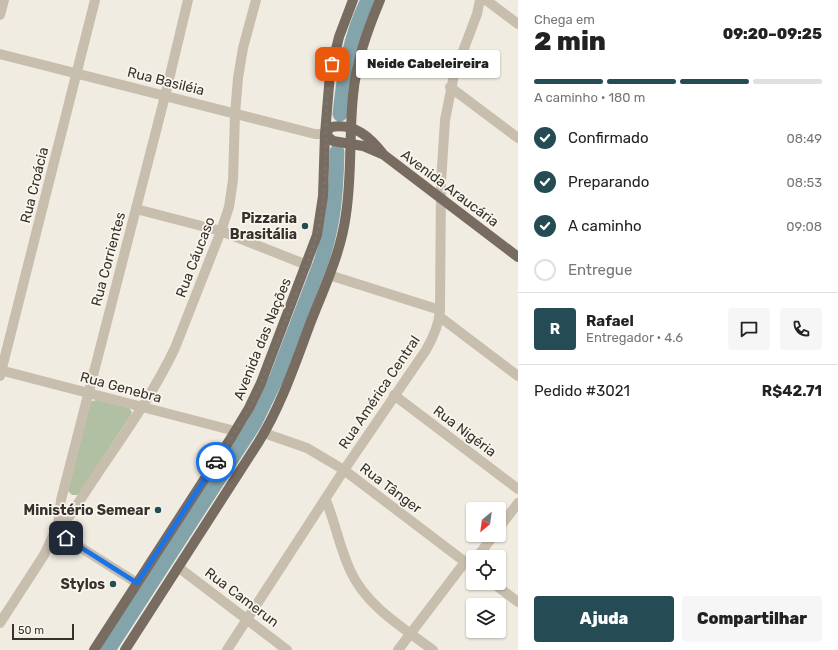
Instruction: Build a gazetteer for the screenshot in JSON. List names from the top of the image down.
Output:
{
  "streets": {
    "main road": ["Avenida Araucária", "Avenida das Nações"],
    "street": [
      "Rua Basiléia",
      "Rua Croácia",
      "Rua Cáucaso",
      "Rua Corrientes",
      "Rua Genebra",
      "Rua América Central",
      "Rua Nigéria",
      "Rua Tânger",
      "Rua Camerun"
    ]
  },
  "crossings": [
    ["Rua Basiléia", "Rua Croácia"],
    ["Rua Basiléia", "Avenida Araucária"],
    ["Rua Basiléia", "Rua Cáucaso"],
    ["Rua Basiléia", "Rua Corrientes"],
    ["Rua Basiléia", "Avenida das Nações"],
    ["Rua Croácia", "Rua Genebra"],
    ["Avenida Araucária", "Avenida das Nações"],
    ["Avenida Araucária", "Rua América Central"],
    ["Rua Cáucaso", "Rua Corrientes"],
    ["Rua Cáucaso", "Rua Genebra"],
    ["Rua Corrientes", "Rua Genebra"],
    ["Avenida das Nações", "Rua Genebra"],
    ["Rua América Central", "Rua Nigéria"],
    ["Rua América Central", "Rua Tânger"],
    ["Rua América Central", "Rua Camerun"]
  ],
  "places": [
    "Neide Cabeleireira",
    "Pizzaria Brasitália",
    "Ministério Semear",
    "Stylos"
  ],
  "scale_bar": "50 m",
  "north": "bottom left",
  "page": {
    "heading": ["2 min", "Chega em", "09:20–09:25"],
    "panel": [
      "Rafael",
      "Entregador · 4.6",
      "Pedido #3021",
      "R$42.71"
    ],
    "bubble": "Neide Cabeleireira",
    "bar": "A caminho · 180 m",
    "list": [
      ["Confirmado", "08:49"],
      ["Preparando", "08:53"],
      ["A caminho", "09:08"],
      "Entregue"
    ],
    "round": "R",
    "buttons": ["Ajuda", "Compartilhar"],
    "scale": "50 m"
  }
}
